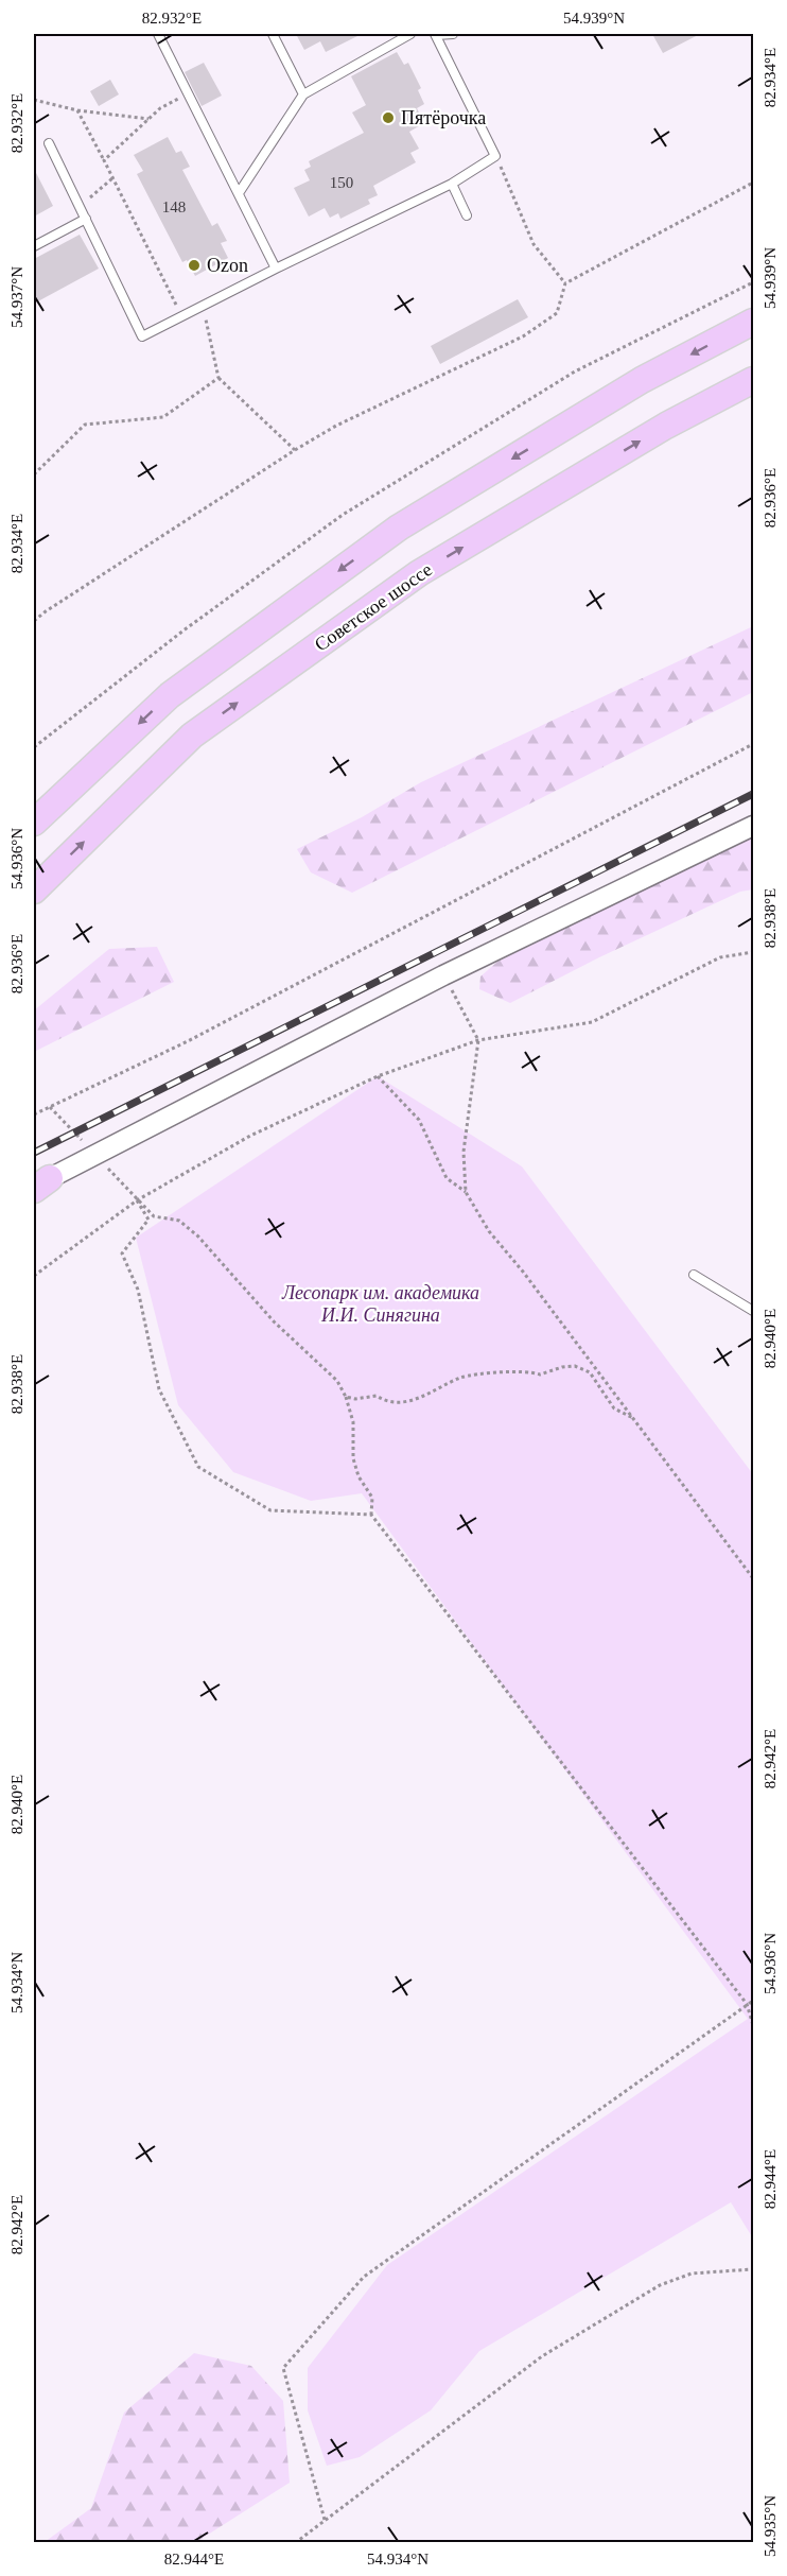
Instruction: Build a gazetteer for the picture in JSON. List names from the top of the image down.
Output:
{
  "streets": {
    "highway": ["Советское шоссе"]
  },
  "parks": ["Лесопарк им. академика И.И. Синягина"],
  "places": ["Пятёрочка", "Ozon"],
  "house_numbers": ["150", "148"],
  "coordinates": [
    "82.932°E",
    "54.939°N",
    "82.934°E",
    "54.937°N",
    "82.936°E",
    "54.936°N",
    "82.938°E",
    "82.940°E",
    "82.942°E",
    "54.934°N",
    "82.944°E",
    "54.935°N"
  ]
}
